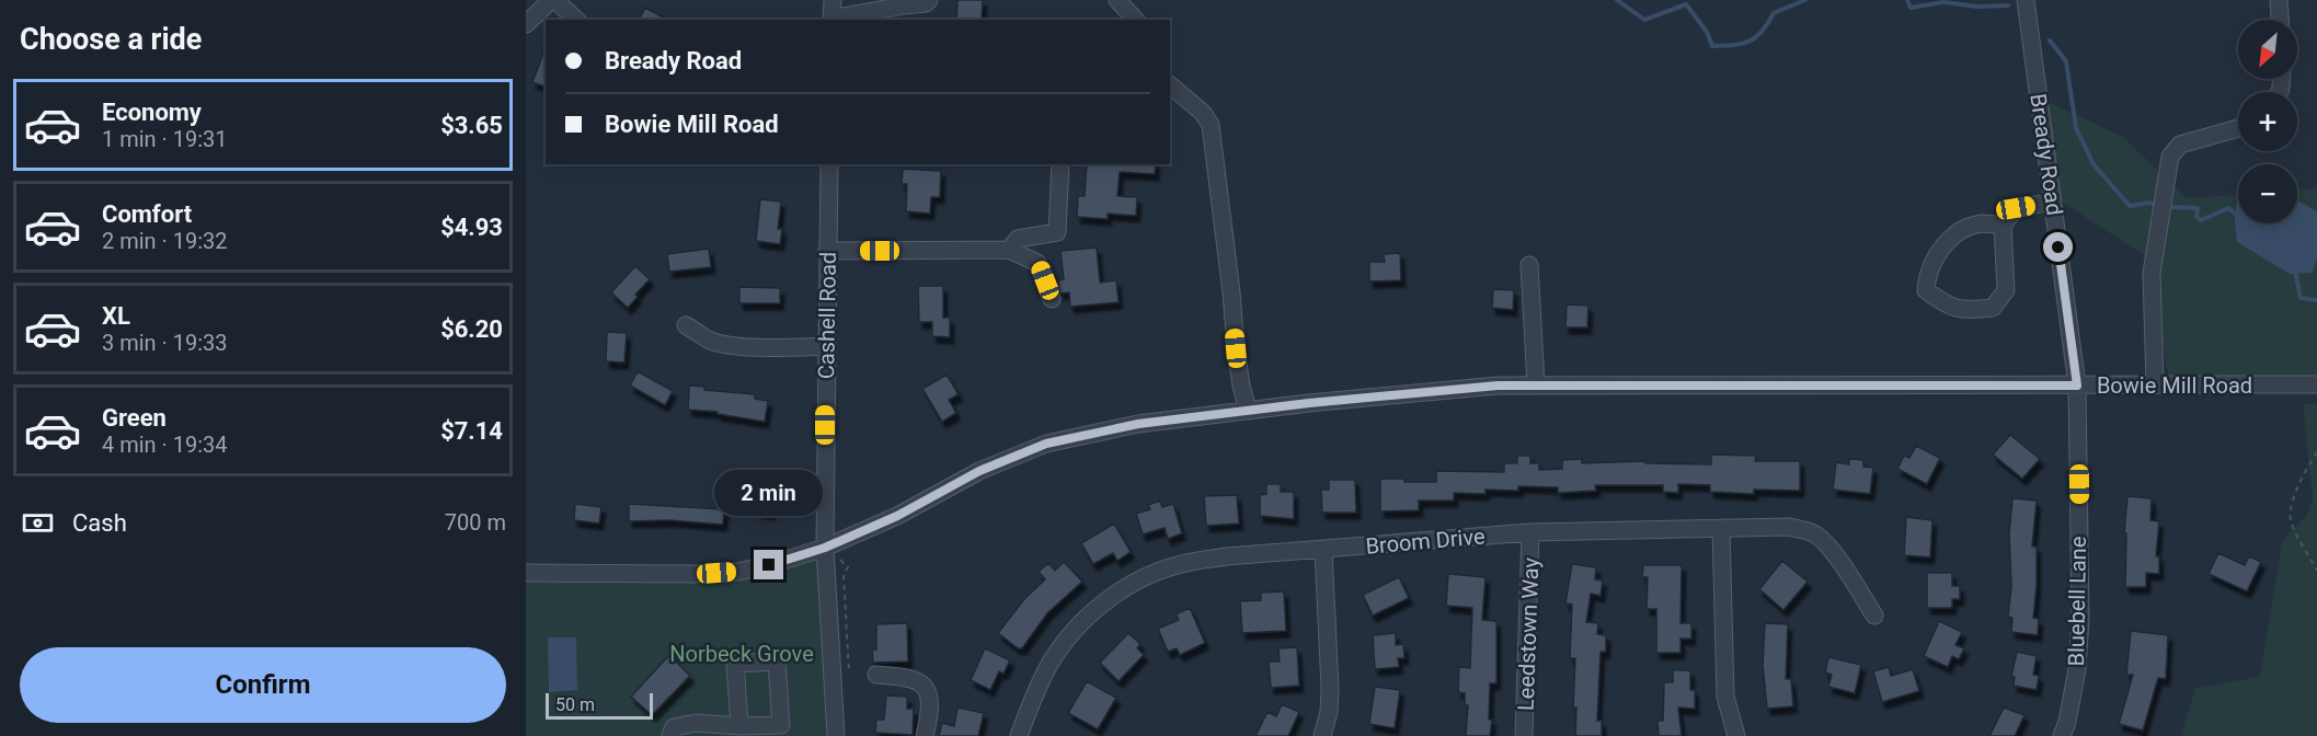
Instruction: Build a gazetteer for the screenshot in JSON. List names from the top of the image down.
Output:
{
  "streets": {
    "street": [
      "Bready Road",
      "Cashell Road",
      "Bowie Mill Road",
      "Broom Drive",
      "Bluebell Lane",
      "Leedstown Way"
    ]
  },
  "crossings": [
    ["Bready Road", "Bowie Mill Road"],
    ["Bready Road", "Bluebell Lane"],
    ["Cashell Road", "Bowie Mill Road"],
    ["Bowie Mill Road", "Bluebell Lane"],
    ["Broom Drive", "Leedstown Way"]
  ],
  "parks": ["Norbeck Grove"],
  "scale_bar": "50 m",
  "north": "bottom left",
  "page": {
    "heading": "Choose a ride",
    "map_buttons": ["+", "−"],
    "banner": ["Bready Road", "Bowie Mill Road"],
    "list": [
      {
        "name": "Economy",
        "note": "1 min · 19:31",
        "value": "$3.65"
      },
      {
        "name": "Comfort",
        "note": "2 min · 19:32",
        "value": "$4.93"
      },
      {
        "name": "XL",
        "note": "3 min · 19:33",
        "value": "$6.20"
      },
      {
        "name": "Green",
        "note": "4 min · 19:34",
        "value": "$7.14"
      }
    ],
    "bubble": "2 min",
    "pay": ["Cash", "700 m"],
    "buttons": "Confirm",
    "scale": "50 m"
  }
}
